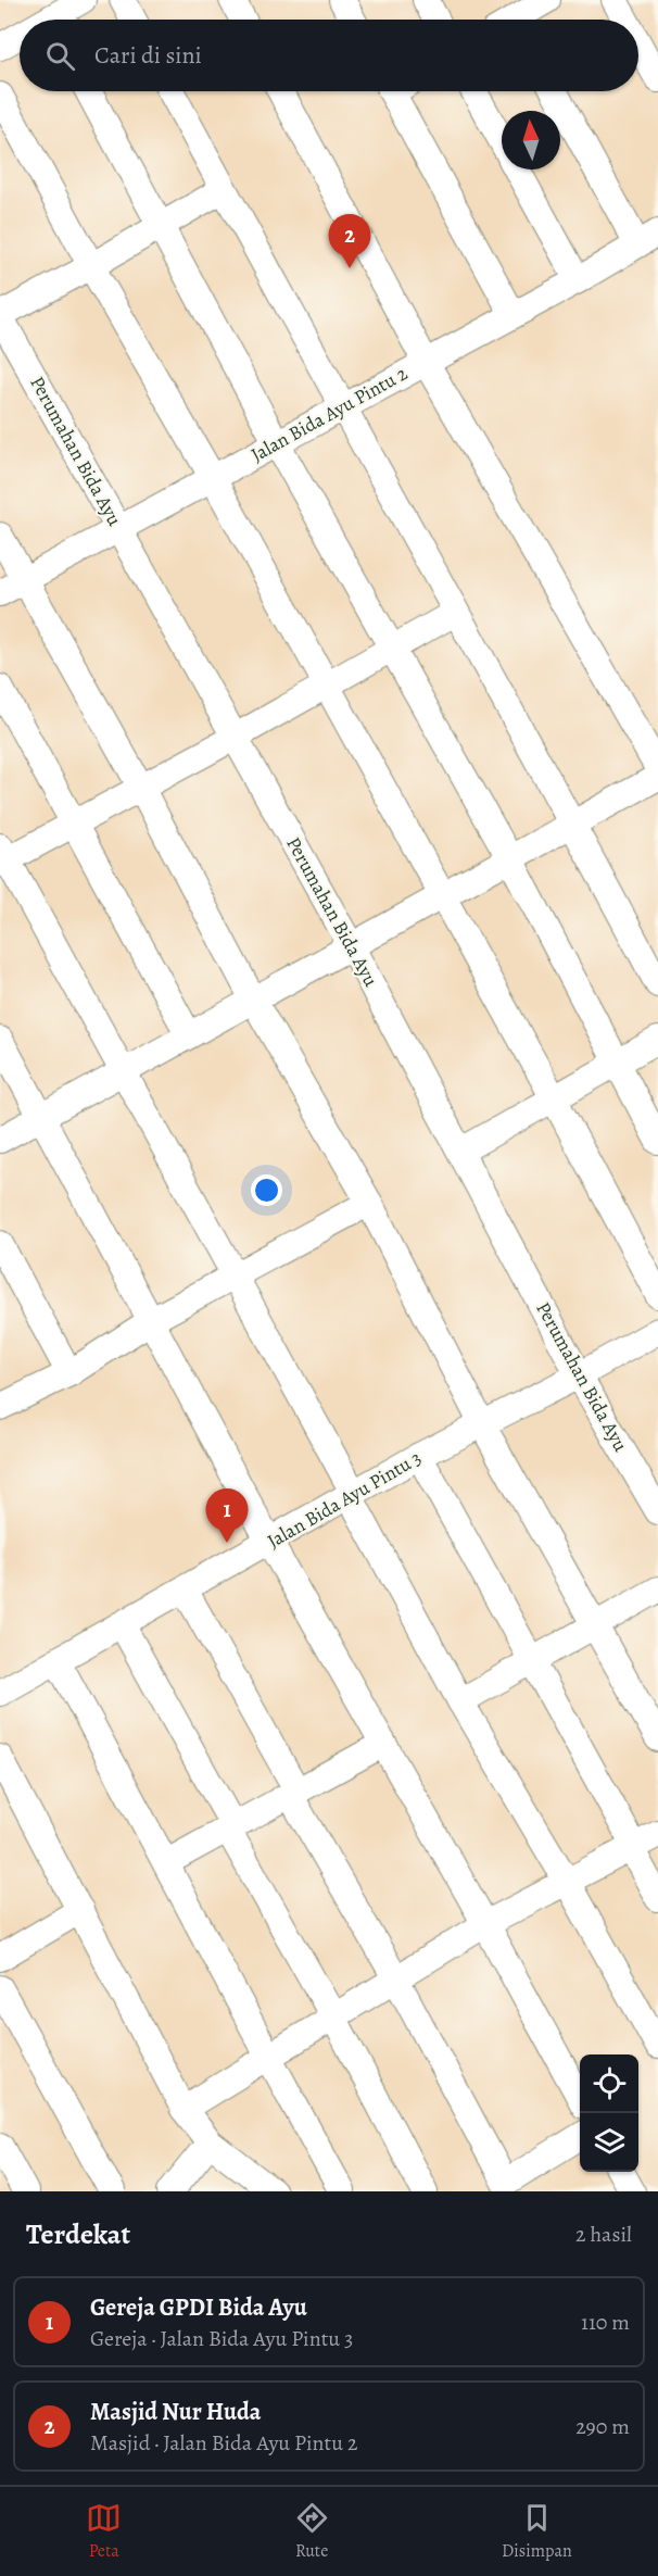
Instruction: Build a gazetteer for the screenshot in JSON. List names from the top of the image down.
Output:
{
  "streets": {
    "street": ["Jalan Bida Ayu Pintu 2", "Perumahan Bida Ayu", "Jalan Bida Ayu Pintu 3"]
  },
  "crossings": [
    ["Jalan Bida Ayu Pintu 2", "Perumahan Bida Ayu"],
    ["Perumahan Bida Ayu", "Jalan Bida Ayu Pintu 3"]
  ],
  "north": "top",
  "page": {
    "search": "Cari di sini",
    "pins": ["2", "1"],
    "heading": ["Terdekat", "2 hasil"],
    "list": [
      {
        "mark": "1",
        "name": "Gereja GPDI Bida Ayu",
        "note": "Gereja · Jalan Bida Ayu Pintu 3",
        "value": "110 m"
      },
      {
        "mark": "2",
        "name": "Masjid Nur Huda",
        "note": "Masjid · Jalan Bida Ayu Pintu 2",
        "value": "290 m"
      }
    ],
    "nav": ["Peta", "Rute", "Disimpan"]
  }
}
